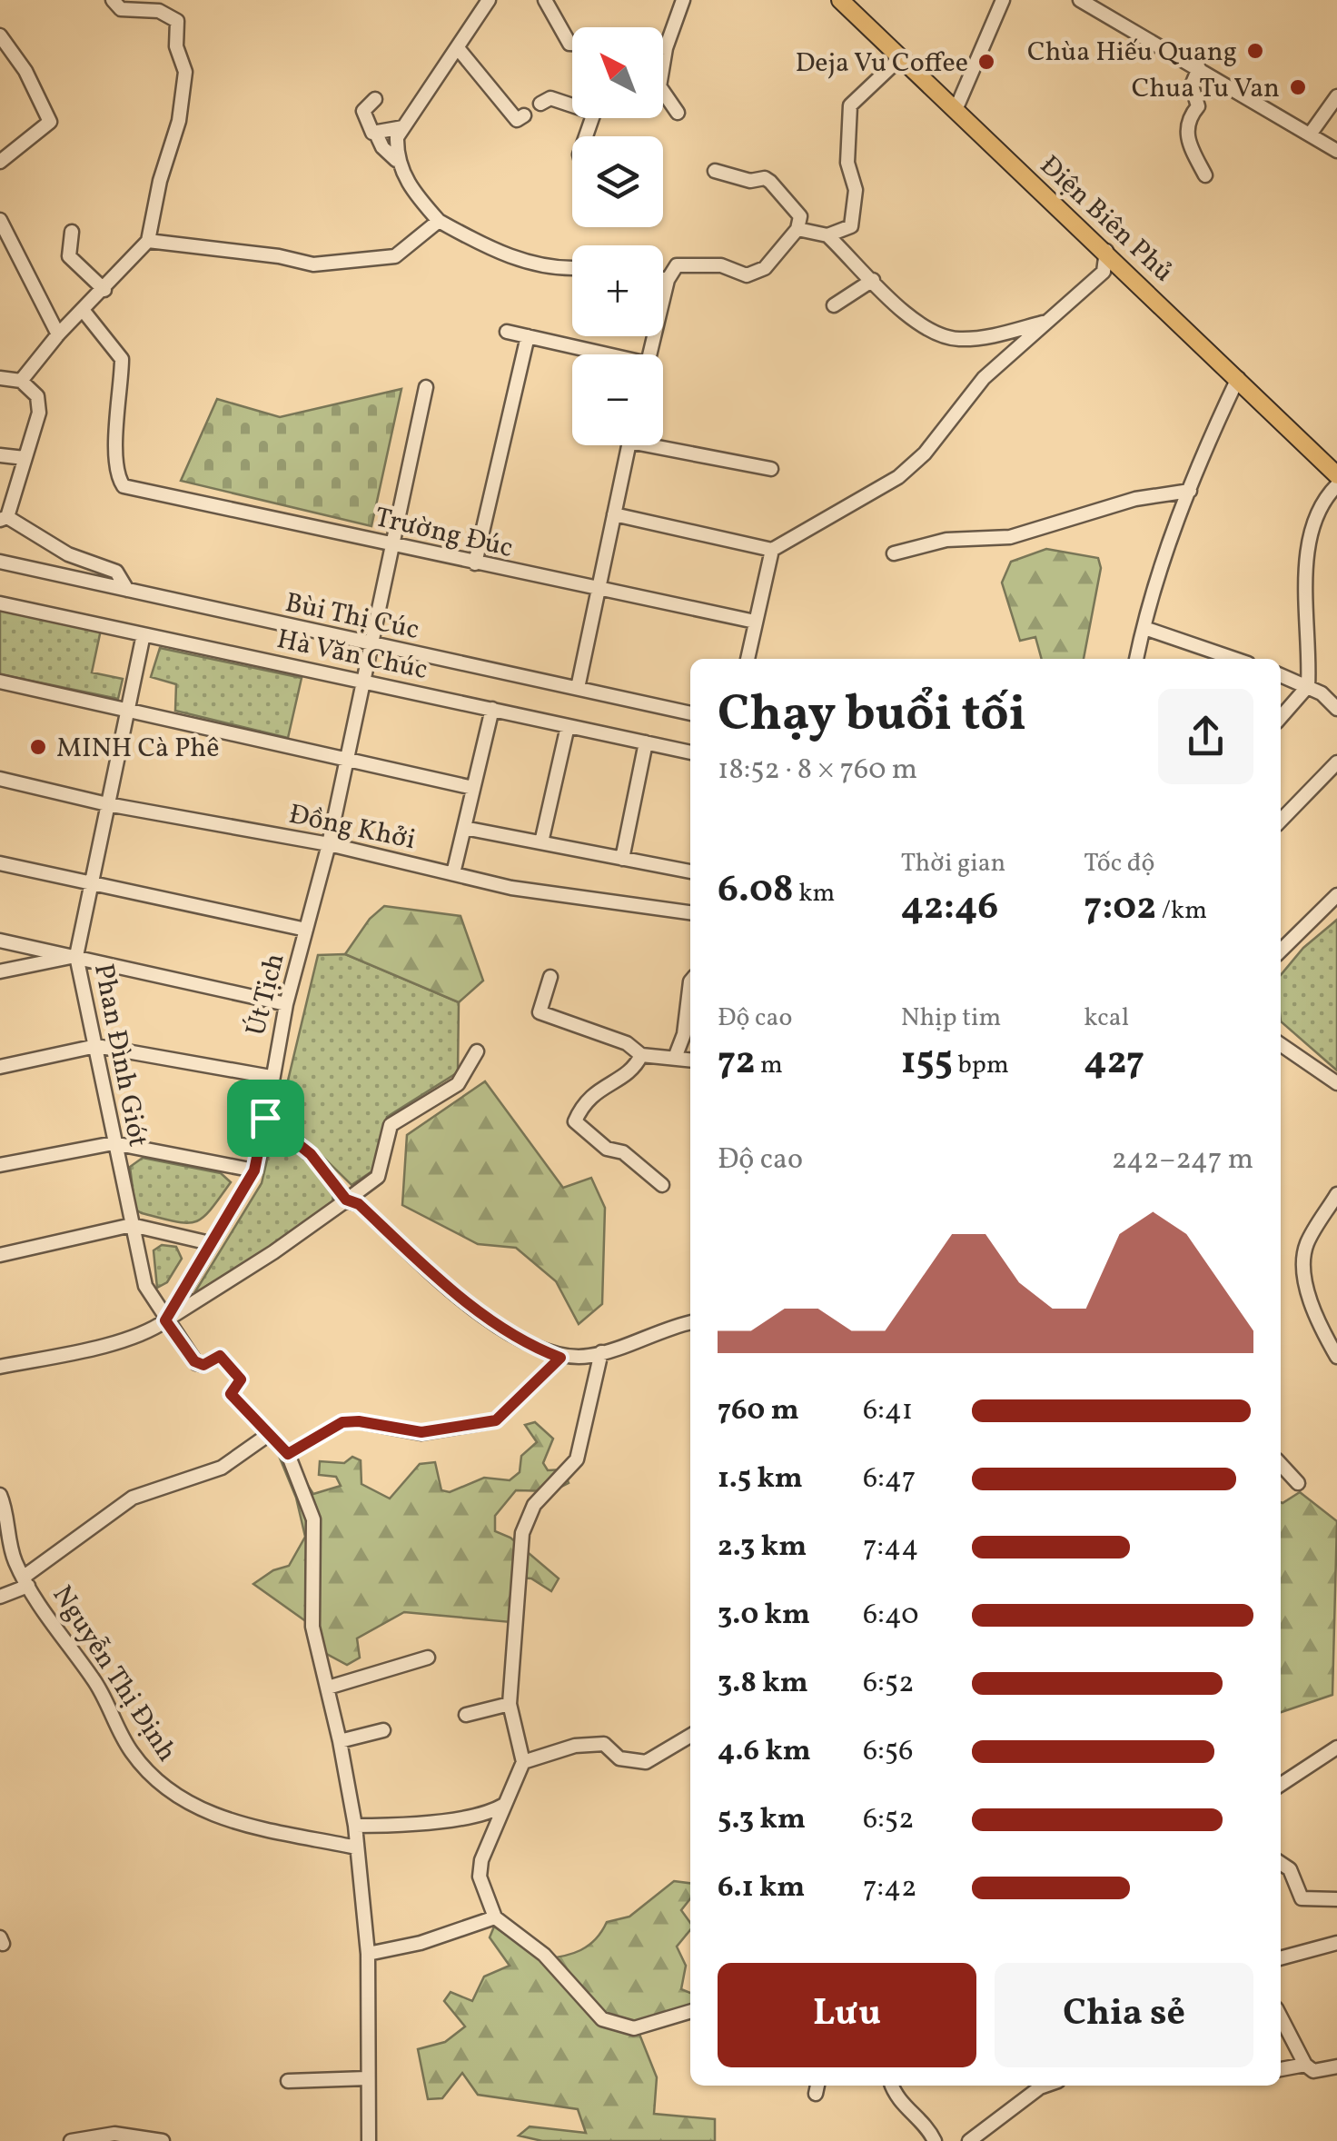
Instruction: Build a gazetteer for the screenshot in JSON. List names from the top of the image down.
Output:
{
  "streets": {
    "main road": ["Điện Biên Phủ"],
    "street": [
      "Trường Đúc",
      "Bùi Thị Cúc",
      "Hà Văn Chúc",
      "Đồng Khởi",
      "Út Tịch",
      "Phan Đình Giót",
      "Nguyễn Thị Định"
    ]
  },
  "crossings": [
    ["Trường Đúc", "Út Tịch"],
    ["Bùi Thị Cúc", "Út Tịch"],
    ["Hà Văn Chúc", "Út Tịch"],
    ["Hà Văn Chúc", "Phan Đình Giót"],
    ["Đồng Khởi", "Út Tịch"],
    ["Đồng Khởi", "Phan Đình Giót"],
    ["Út Tịch", "Phan Đình Giót"]
  ],
  "places": [
    "Chùa Hiếu Quang",
    "Deja Vu Coffee",
    "Chua Tu Van",
    "MINH Cà Phê"
  ],
  "north": "top left",
  "page": {
    "map_buttons": ["+", "−"],
    "heading": ["Chạy buổi tối", "18:52 · 8 × 760 m"],
    "stats": [
      ["6.08 km"],
      ["Thời gian", "42:46"],
      ["Tốc độ", "7:02 /km"],
      ["Độ cao", "72 m"],
      ["Nhịp tim", "155 bpm"],
      ["kcal", "427"]
    ],
    "chart": ["Độ cao", "242–247 m"],
    "list": [
      {
        "name": "760 m",
        "note": "6:41"
      },
      {
        "name": "1.5 km",
        "note": "6:47"
      },
      {
        "name": "2.3 km",
        "note": "7:44"
      },
      {
        "name": "3.0 km",
        "note": "6:40"
      },
      {
        "name": "3.8 km",
        "note": "6:52"
      },
      {
        "name": "4.6 km",
        "note": "6:56"
      },
      {
        "name": "5.3 km",
        "note": "6:52"
      },
      {
        "name": "6.1 km",
        "note": "7:42"
      }
    ],
    "buttons": ["Lưu", "Chia sẻ"]
  }
}
